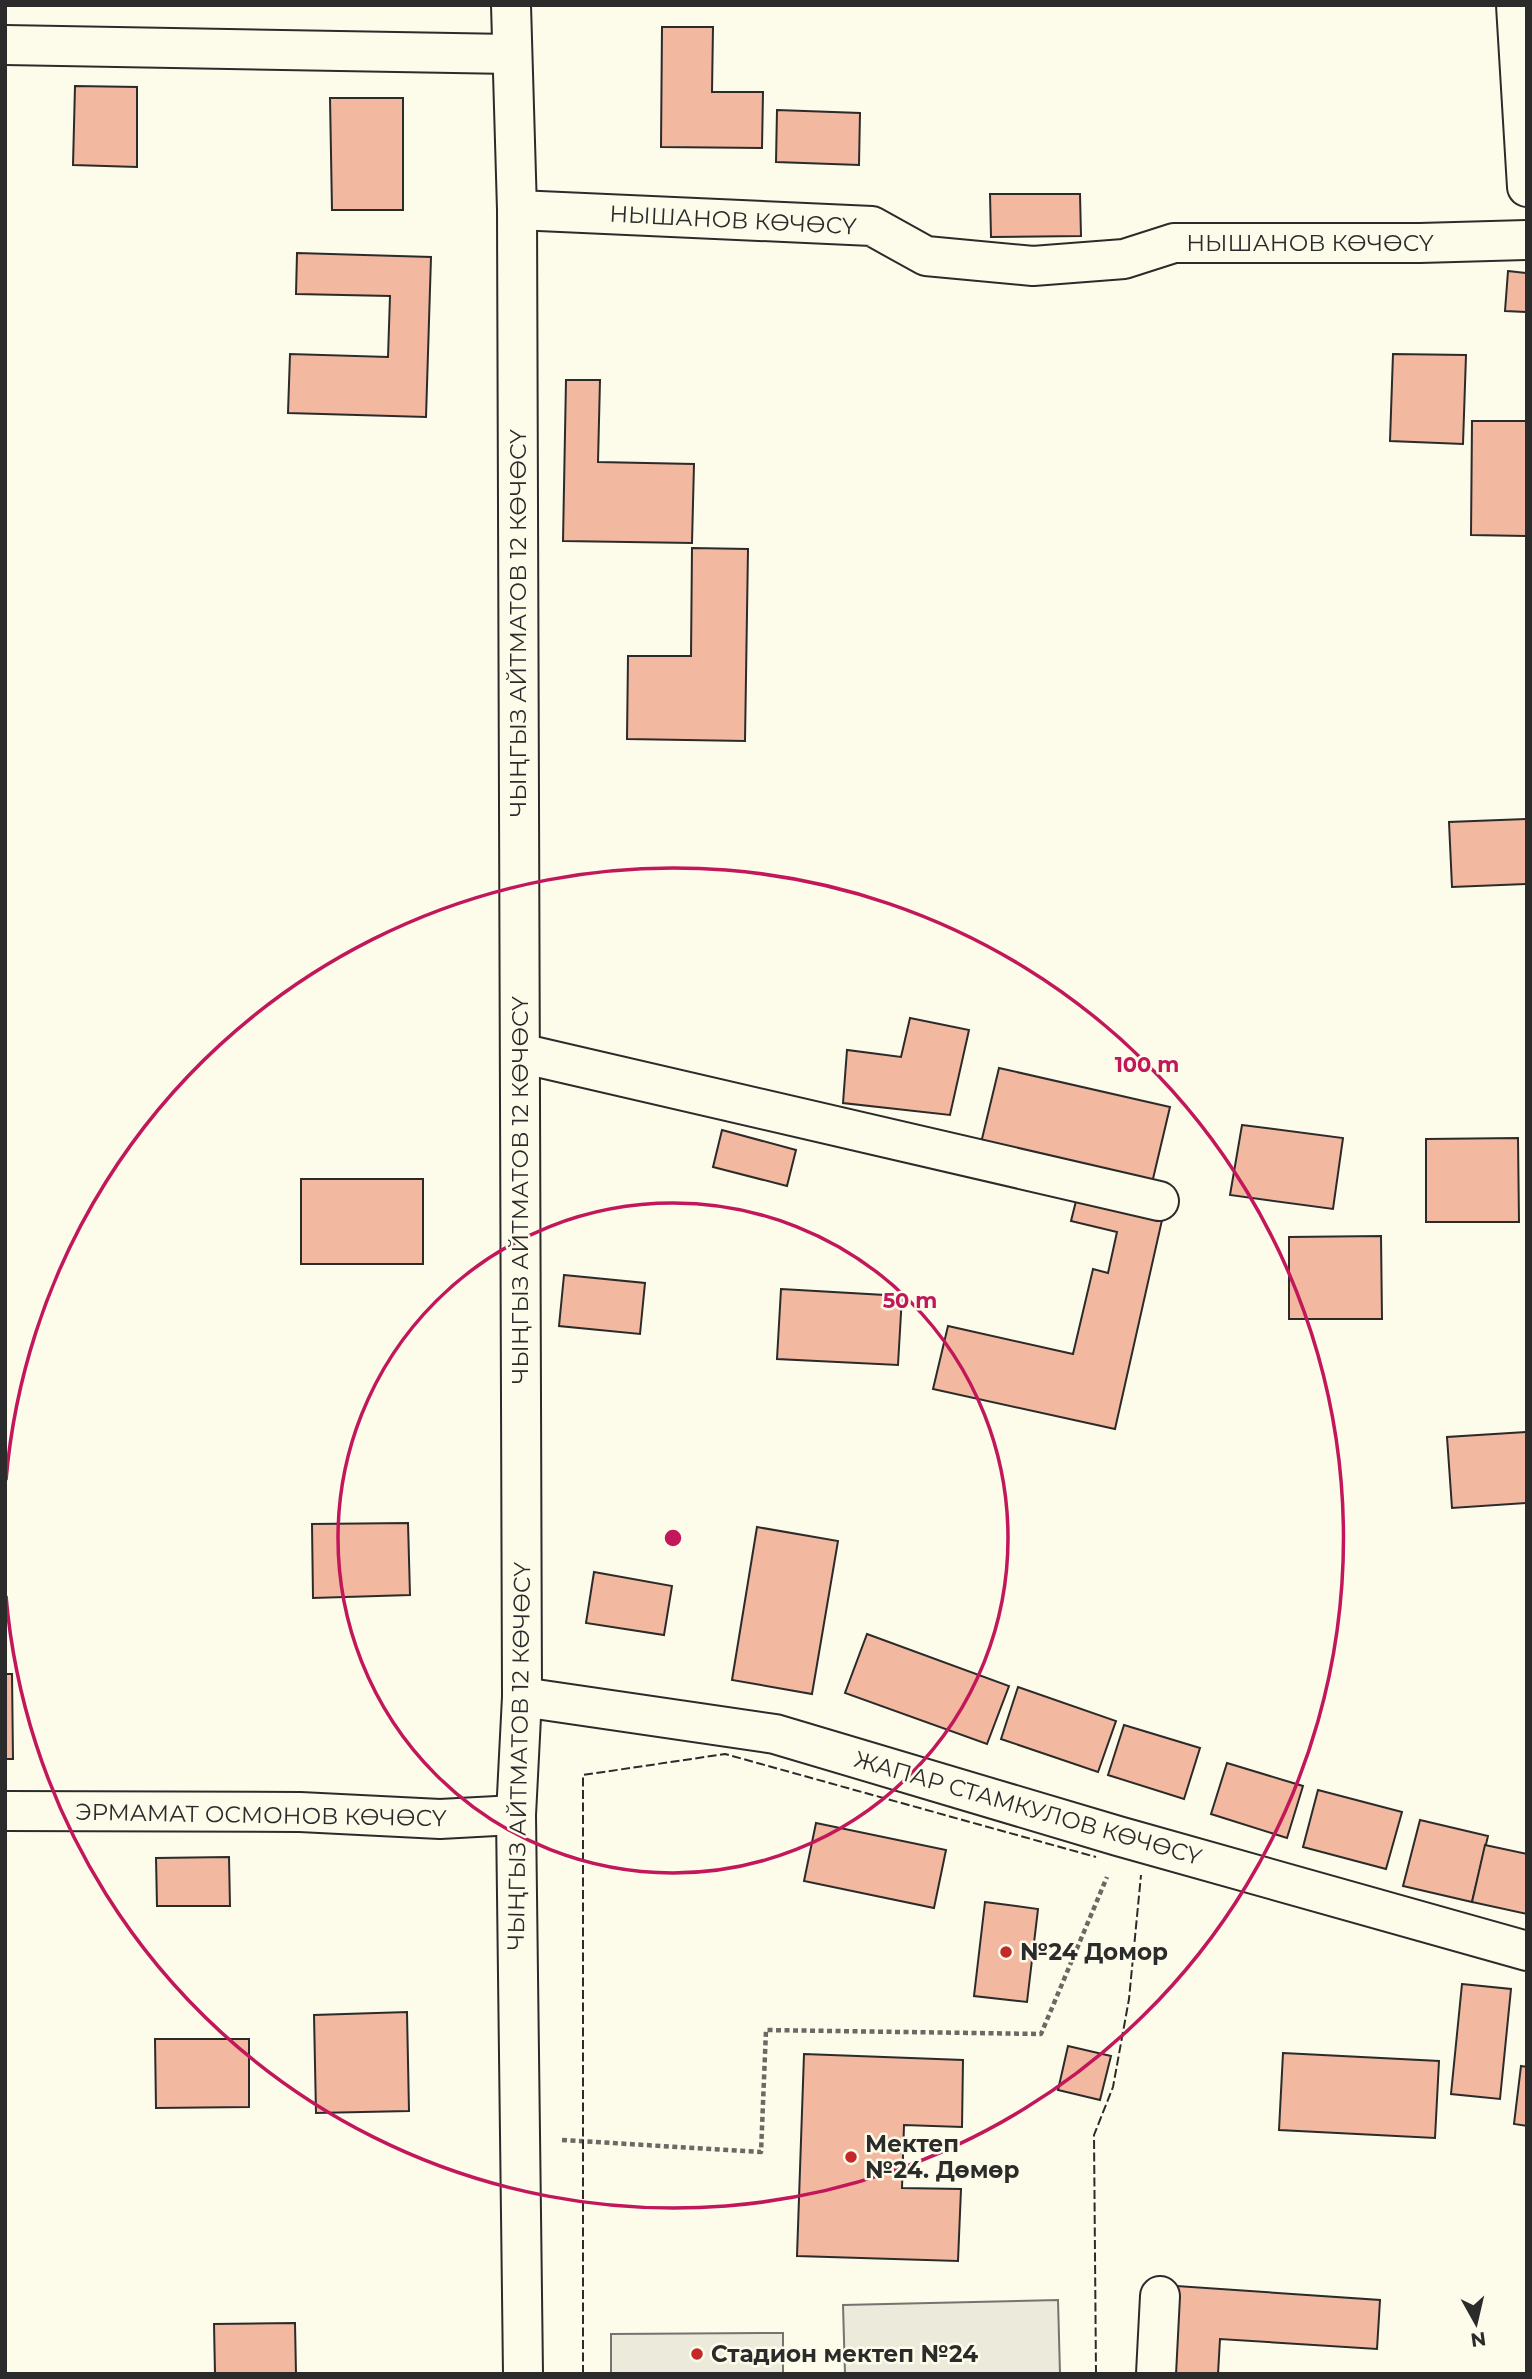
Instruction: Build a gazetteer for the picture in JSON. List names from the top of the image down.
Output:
{
  "streets": {
    "street": [
      "НЫШАНОВ КӨЧӨСҮ",
      "ЧЫҢГЫЗ АЙТМАТОВ 12 КӨЧӨСҮ",
      "ЖАПАР СТАМКУЛОВ КӨЧӨСҮ",
      "ЭРМАМАТ ОСМОНОВ КӨЧӨСҮ"
    ]
  },
  "crossings": [
    ["НЫШАНОВ КӨЧӨСҮ", "ЧЫҢГЫЗ АЙТМАТОВ 12 КӨЧӨСҮ"],
    ["ЧЫҢГЫЗ АЙТМАТОВ 12 КӨЧӨСҮ", "ЖАПАР СТАМКУЛОВ КӨЧӨСҮ"],
    ["ЧЫҢГЫЗ АЙТМАТОВ 12 КӨЧӨСҮ", "ЭРМАМАТ ОСМОНОВ КӨЧӨСҮ"]
  ],
  "places": ["№24 Домор", "Мектеп №24. Дөмөр", "Стадион мектеп №24"],
  "north": "bottom",
  "rings": ["100 m", "50 m"]
}
